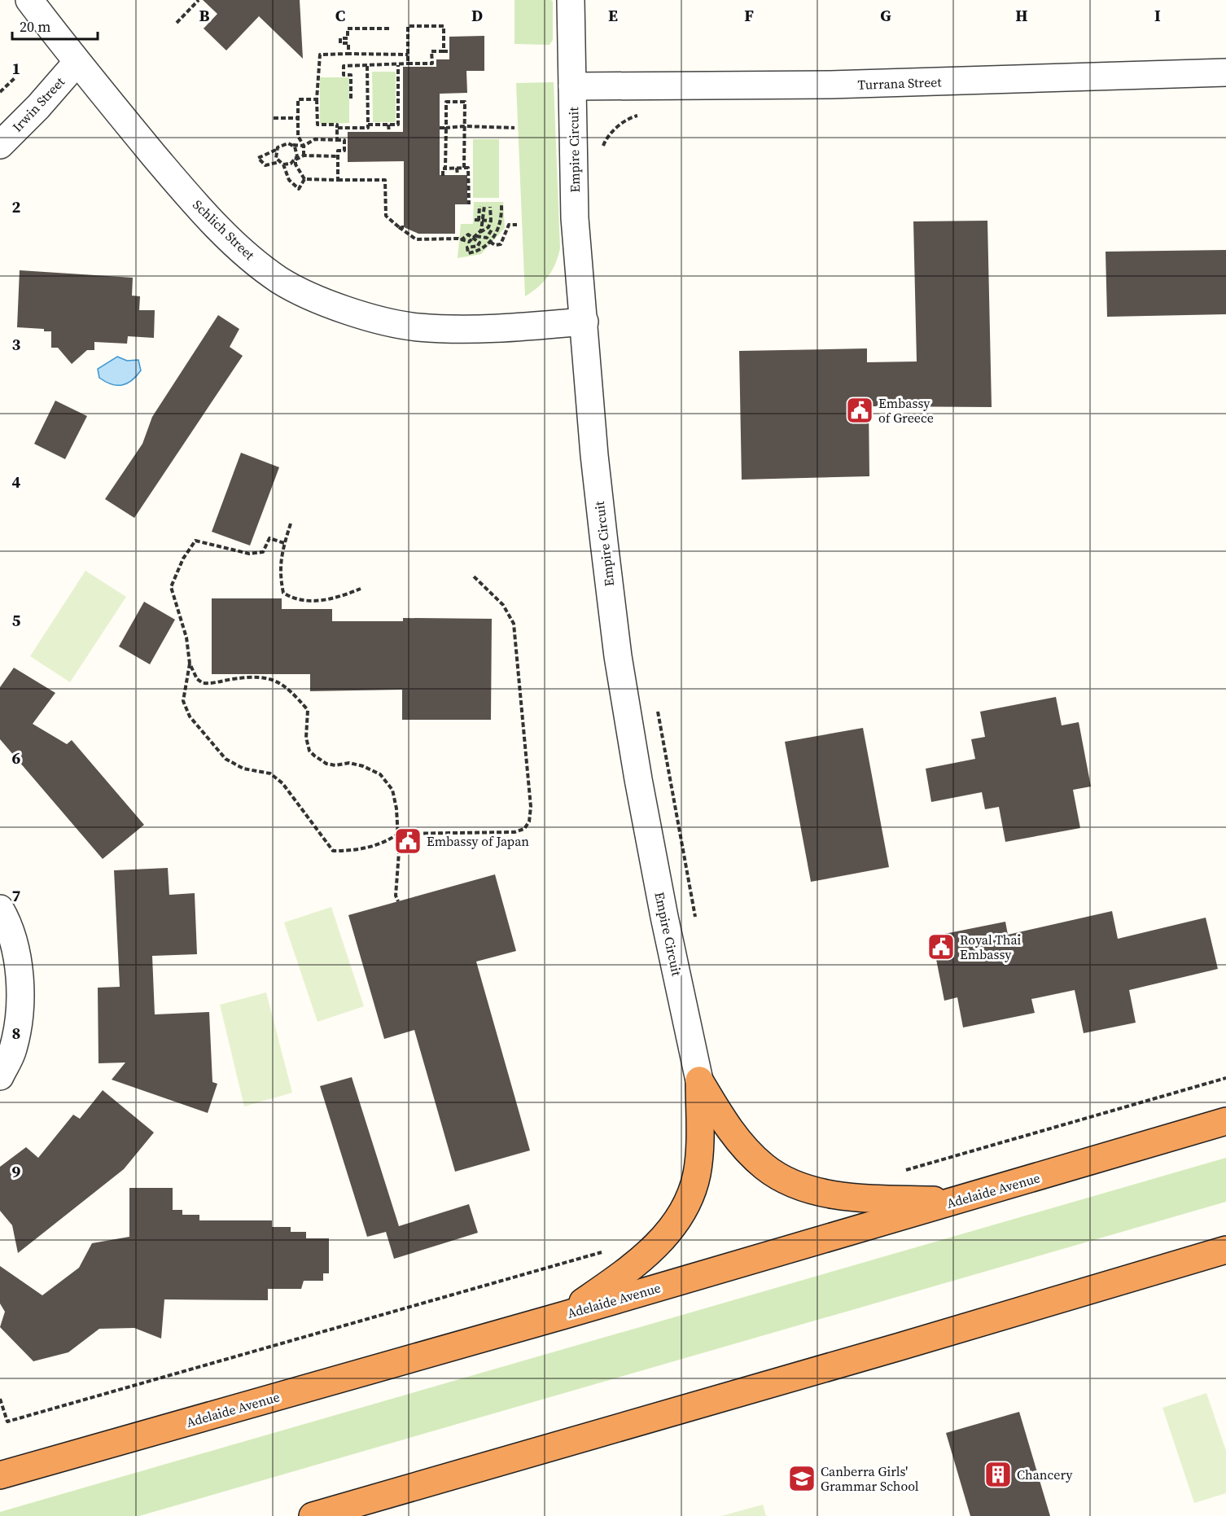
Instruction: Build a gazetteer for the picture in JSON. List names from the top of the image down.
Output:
{
  "streets": {
    "highway": ["Adelaide Avenue"],
    "street": [
      "Turrana Street",
      "Irwin Street",
      "Empire Circuit",
      "Schlich Street"
    ]
  },
  "crossings": [
    ["Turrana Street", "Empire Circuit"],
    ["Irwin Street", "Schlich Street"],
    ["Empire Circuit", "Schlich Street"]
  ],
  "places": {
    "public building": ["Embassy of Greece", "Embassy of Japan", "Royal Thai Embassy"],
    "building": ["Chancery"],
    "school or university": ["Canberra Girls' Grammar School"]
  },
  "scale_bar": "20 m",
  "grid": {
    "columns": [
      "B",
      "C",
      "D",
      "E",
      "F",
      "G",
      "H",
      "I"
    ],
    "rows": [
      "1",
      "2",
      "3",
      "4",
      "5",
      "6",
      "7",
      "8",
      "9"
    ]
  }
}
